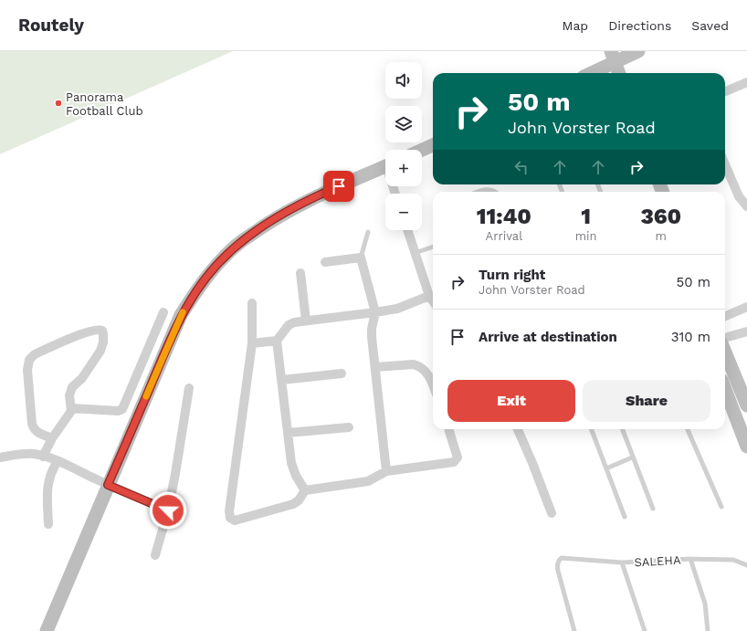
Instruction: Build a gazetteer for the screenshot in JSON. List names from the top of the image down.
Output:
{
  "streets": {
    "lane": ["SALEHA"]
  },
  "places": ["Panorama Football Club"],
  "page": {
    "header": "Routely",
    "nav": ["Map", "Directions", "Saved"],
    "map_buttons": ["+", "−"],
    "turn": ["50 m", "John Vorster Road"],
    "eta": [
      "11:40",
      "Arrival",
      "1",
      "min",
      "360",
      "m"
    ],
    "list": [
      {
        "name": "Turn right",
        "note": "John Vorster Road",
        "value": "50 m"
      },
      {
        "name": "Arrive at destination",
        "value": "310 m"
      }
    ],
    "buttons": ["Exit", "Share"]
  }
}
